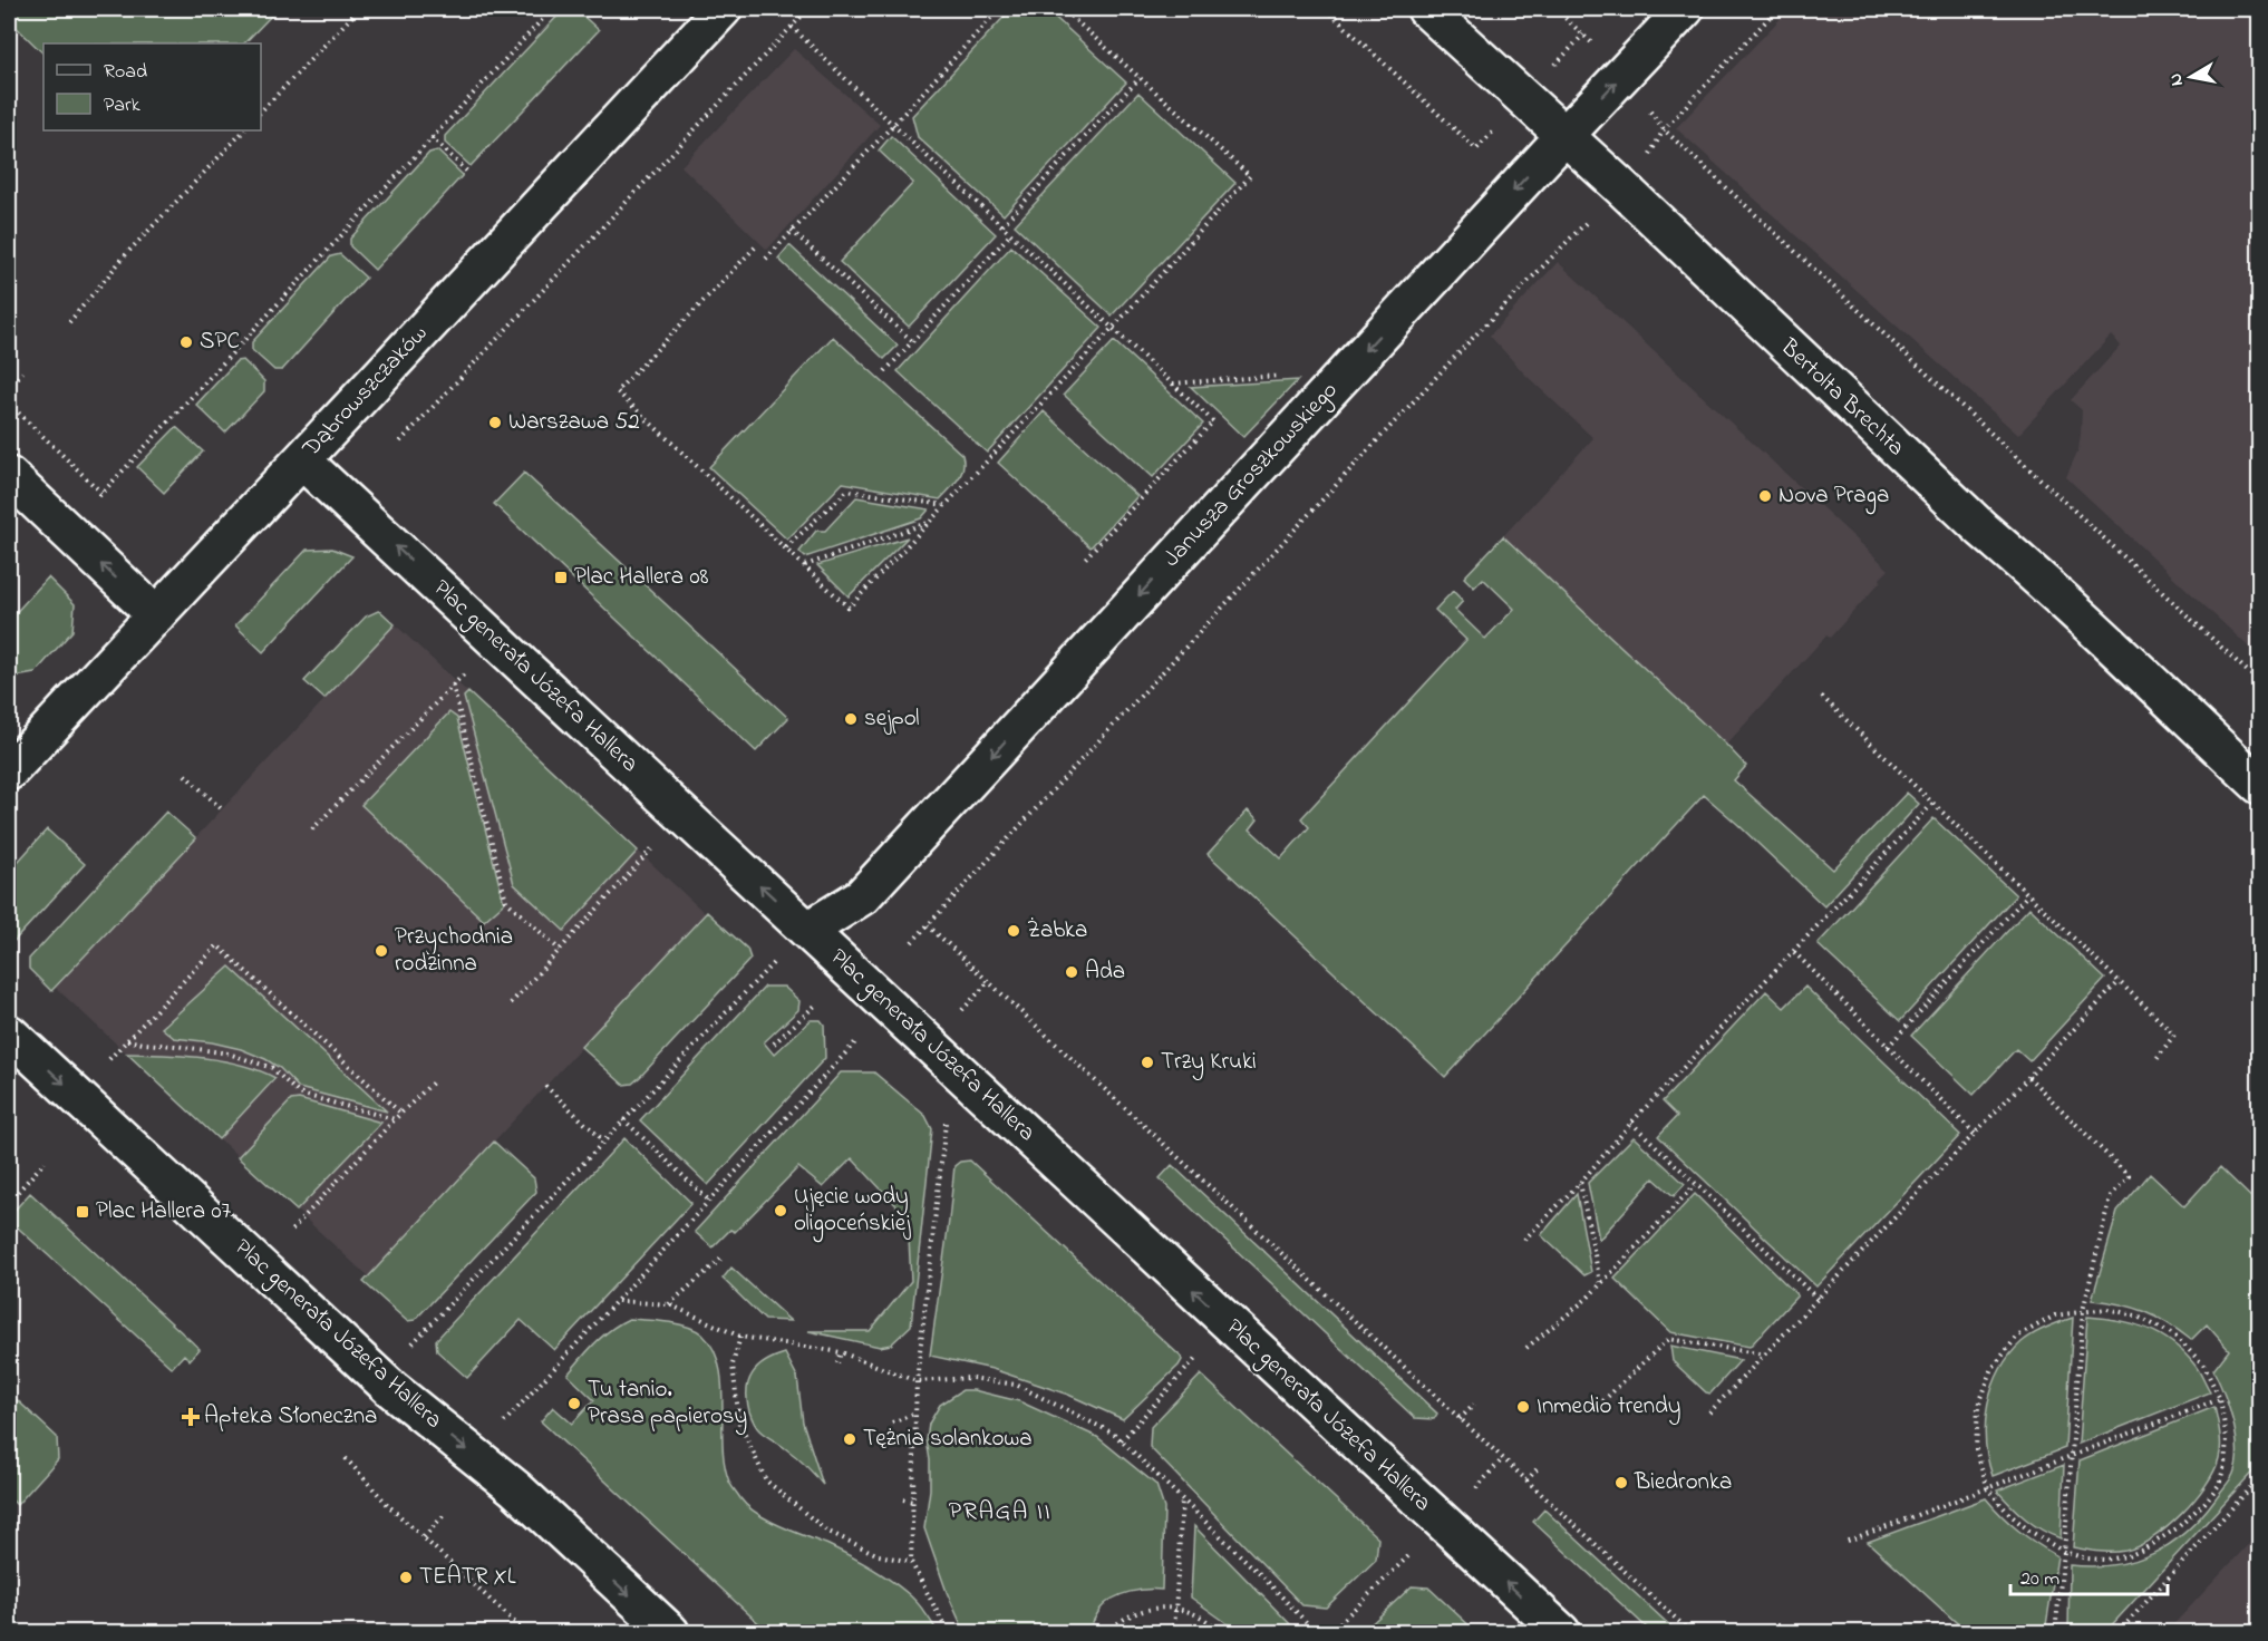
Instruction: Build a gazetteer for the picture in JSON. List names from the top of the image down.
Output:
{
  "streets": {
    "street": [
      "Dąbrowszczaków",
      "Bertolta Brechta",
      "Janusza Groszkowskiego",
      "Plac generała Józefa Hallera"
    ]
  },
  "crossings": [
    ["Dąbrowszczaków", "Plac generała Józefa Hallera"],
    ["Bertolta Brechta", "Janusza Groszkowskiego"],
    ["Janusza Groszkowskiego", "Plac generała Józefa Hallera"]
  ],
  "one_way": ["Janusza Groszkowskiego"],
  "districts": ["PRAGA II"],
  "places": {
    "other": [
      "SPC",
      "Warszawa 52",
      "Nova Praga",
      "sejpol",
      "Żabka",
      "Przychodnia rodzinna",
      "Ada",
      "Trzy Kruki",
      "Ujęcie wody oligoceńskiej",
      "Tu tanio. Prasa papierosy",
      "Inmedio trendy",
      "Tężnia solankowa",
      "Biedronka",
      "TEATR XL"
    ],
    "transit": ["Plac Hallera 08", "Plac Hallera 07"],
    "health": ["Apteka Słoneczna"]
  },
  "legend": ["Road", "Park"],
  "scale_bar": "20 m",
  "north": "left"
}
